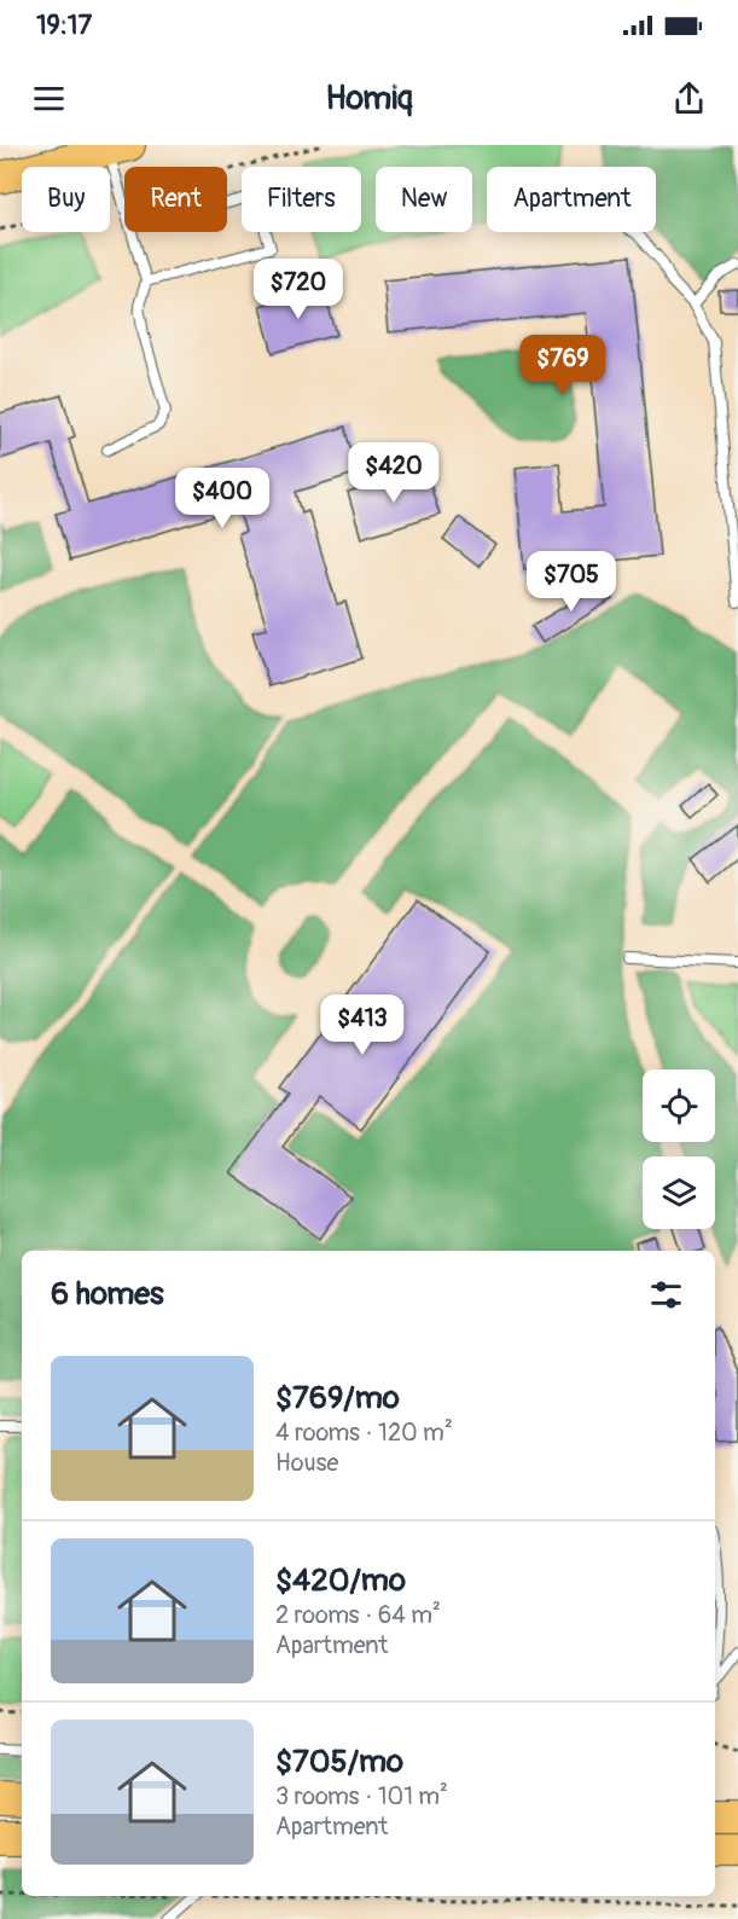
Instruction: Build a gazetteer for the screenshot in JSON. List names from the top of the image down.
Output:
{
  "page": {
    "status": "19:17",
    "header": "Homiq",
    "chip": [
      "Buy",
      "Rent",
      "Filters",
      "New",
      "Apartment"
    ],
    "price": [
      "$720",
      "$769",
      "$420",
      "$400",
      "$705",
      "$413"
    ],
    "heading": "6 homes",
    "list": [
      {
        "name": "$769/mo",
        "note": "4 rooms · 120 m² · House"
      },
      {
        "name": "$420/mo",
        "note": "2 rooms · 64 m² · Apartment"
      },
      {
        "name": "$705/mo",
        "note": "3 rooms · 101 m² · Apartment"
      }
    ]
  }
}
